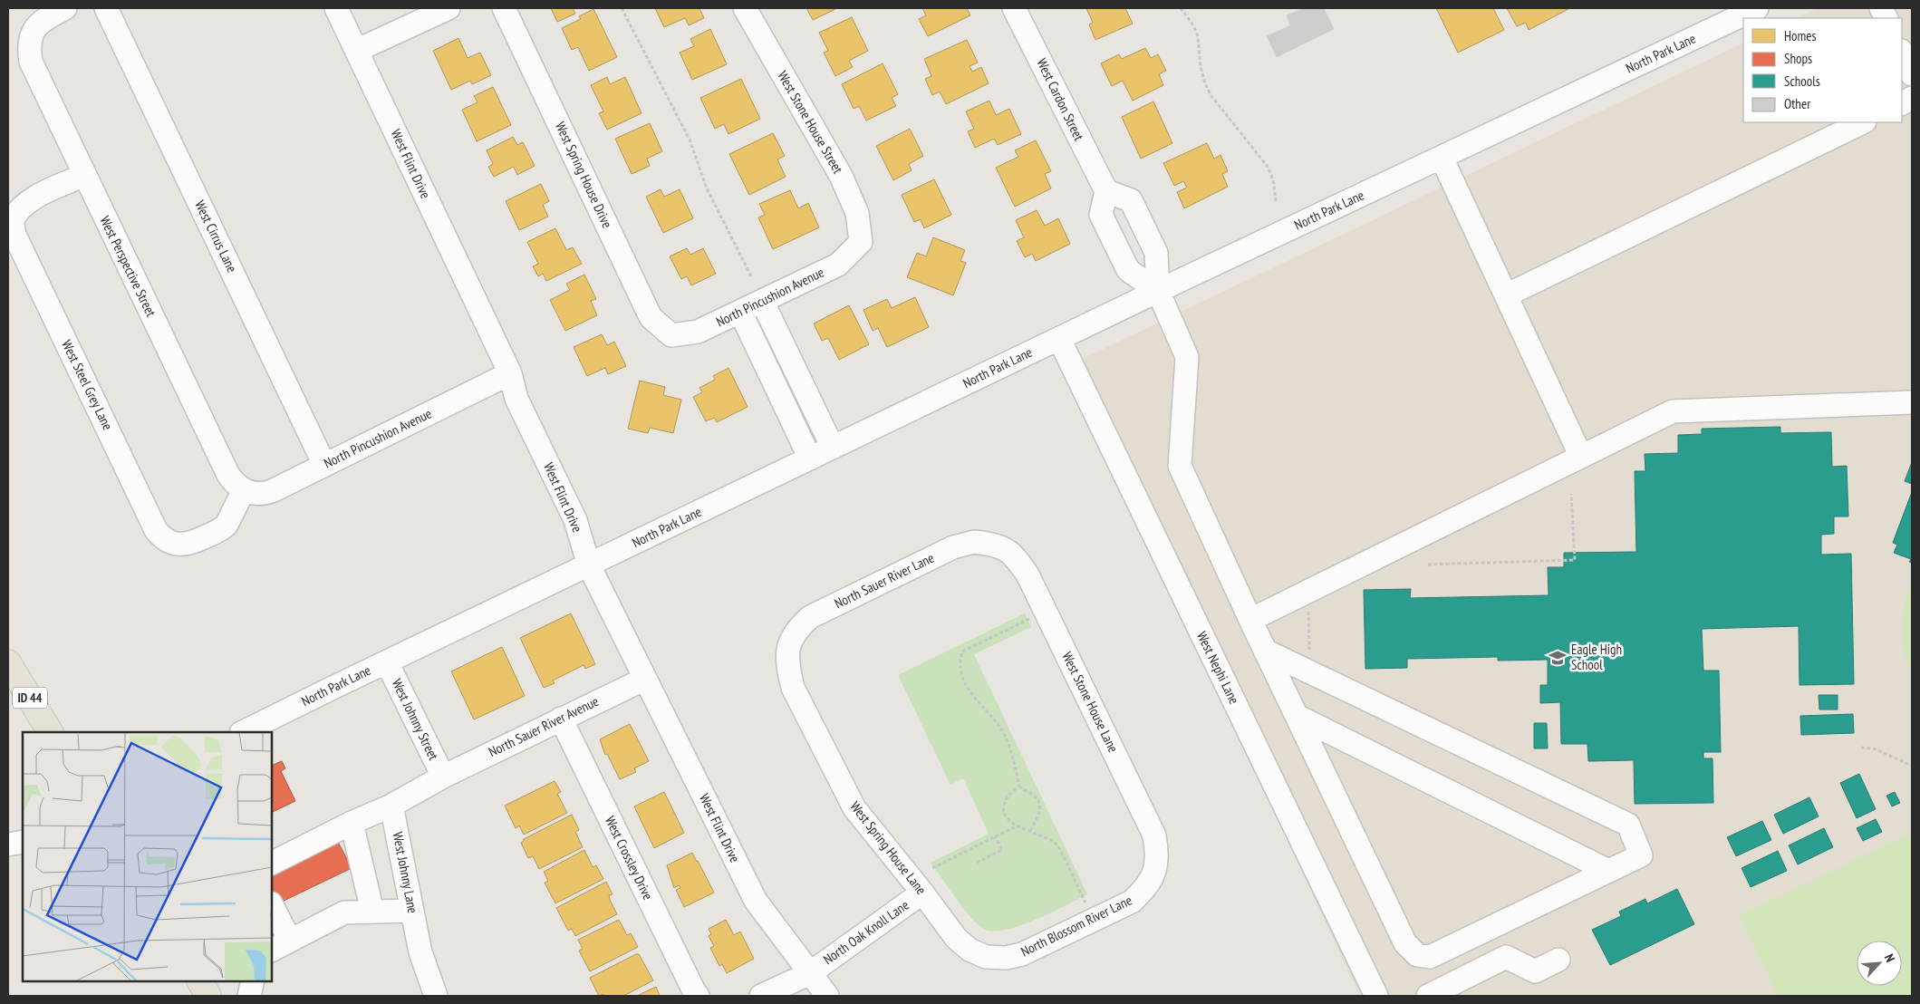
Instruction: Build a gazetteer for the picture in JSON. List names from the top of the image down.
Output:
{
  "streets": {
    "main road": ["ID 44"],
    "street": [
      "North Park Lane",
      "West Cardon Street",
      "West Stone House Street",
      "West Flint Drive",
      "West Spring House Drive",
      "West Cirrus Lane",
      "West Perspective Street",
      "North Pincushion Avenue",
      "West Steel Grey Lane",
      "North Sauer River Lane",
      "West Nephi Lane",
      "West Stone House Lane",
      "West Johnny Street",
      "North Sauer River Avenue",
      "West Spring House Lane",
      "West Crossley Drive",
      "West Johnny Lane",
      "North Blossom River Lane",
      "North Oak Knoll Lane"
    ]
  },
  "crossings": [
    ["North Park Lane", "West Flint Drive"],
    ["North Park Lane", "West Nephi Lane"],
    ["North Park Lane", "West Johnny Street"],
    ["West Stone House Street", "North Pincushion Avenue"],
    ["West Flint Drive", "North Pincushion Avenue"],
    ["West Flint Drive", "North Sauer River Avenue"],
    ["West Flint Drive", "North Oak Knoll Lane"],
    ["West Spring House Drive", "North Pincushion Avenue"],
    ["West Cirrus Lane", "North Pincushion Avenue"],
    ["West Perspective Street", "North Pincushion Avenue"],
    ["West Perspective Street", "West Steel Grey Lane"],
    ["North Pincushion Avenue", "West Steel Grey Lane"],
    ["North Sauer River Lane", "West Stone House Lane"],
    ["North Sauer River Lane", "West Spring House Lane"],
    ["West Stone House Lane", "North Blossom River Lane"],
    ["West Johnny Street", "North Sauer River Avenue"],
    ["North Sauer River Avenue", "West Crossley Drive"],
    ["West Spring House Lane", "North Blossom River Lane"],
    ["West Spring House Lane", "North Oak Knoll Lane"]
  ],
  "places": {
    "school or university": ["Eagle High School"]
  },
  "legend": [
    "Homes",
    "Shops",
    "Schools",
    "Other"
  ],
  "north": "top right"
}
